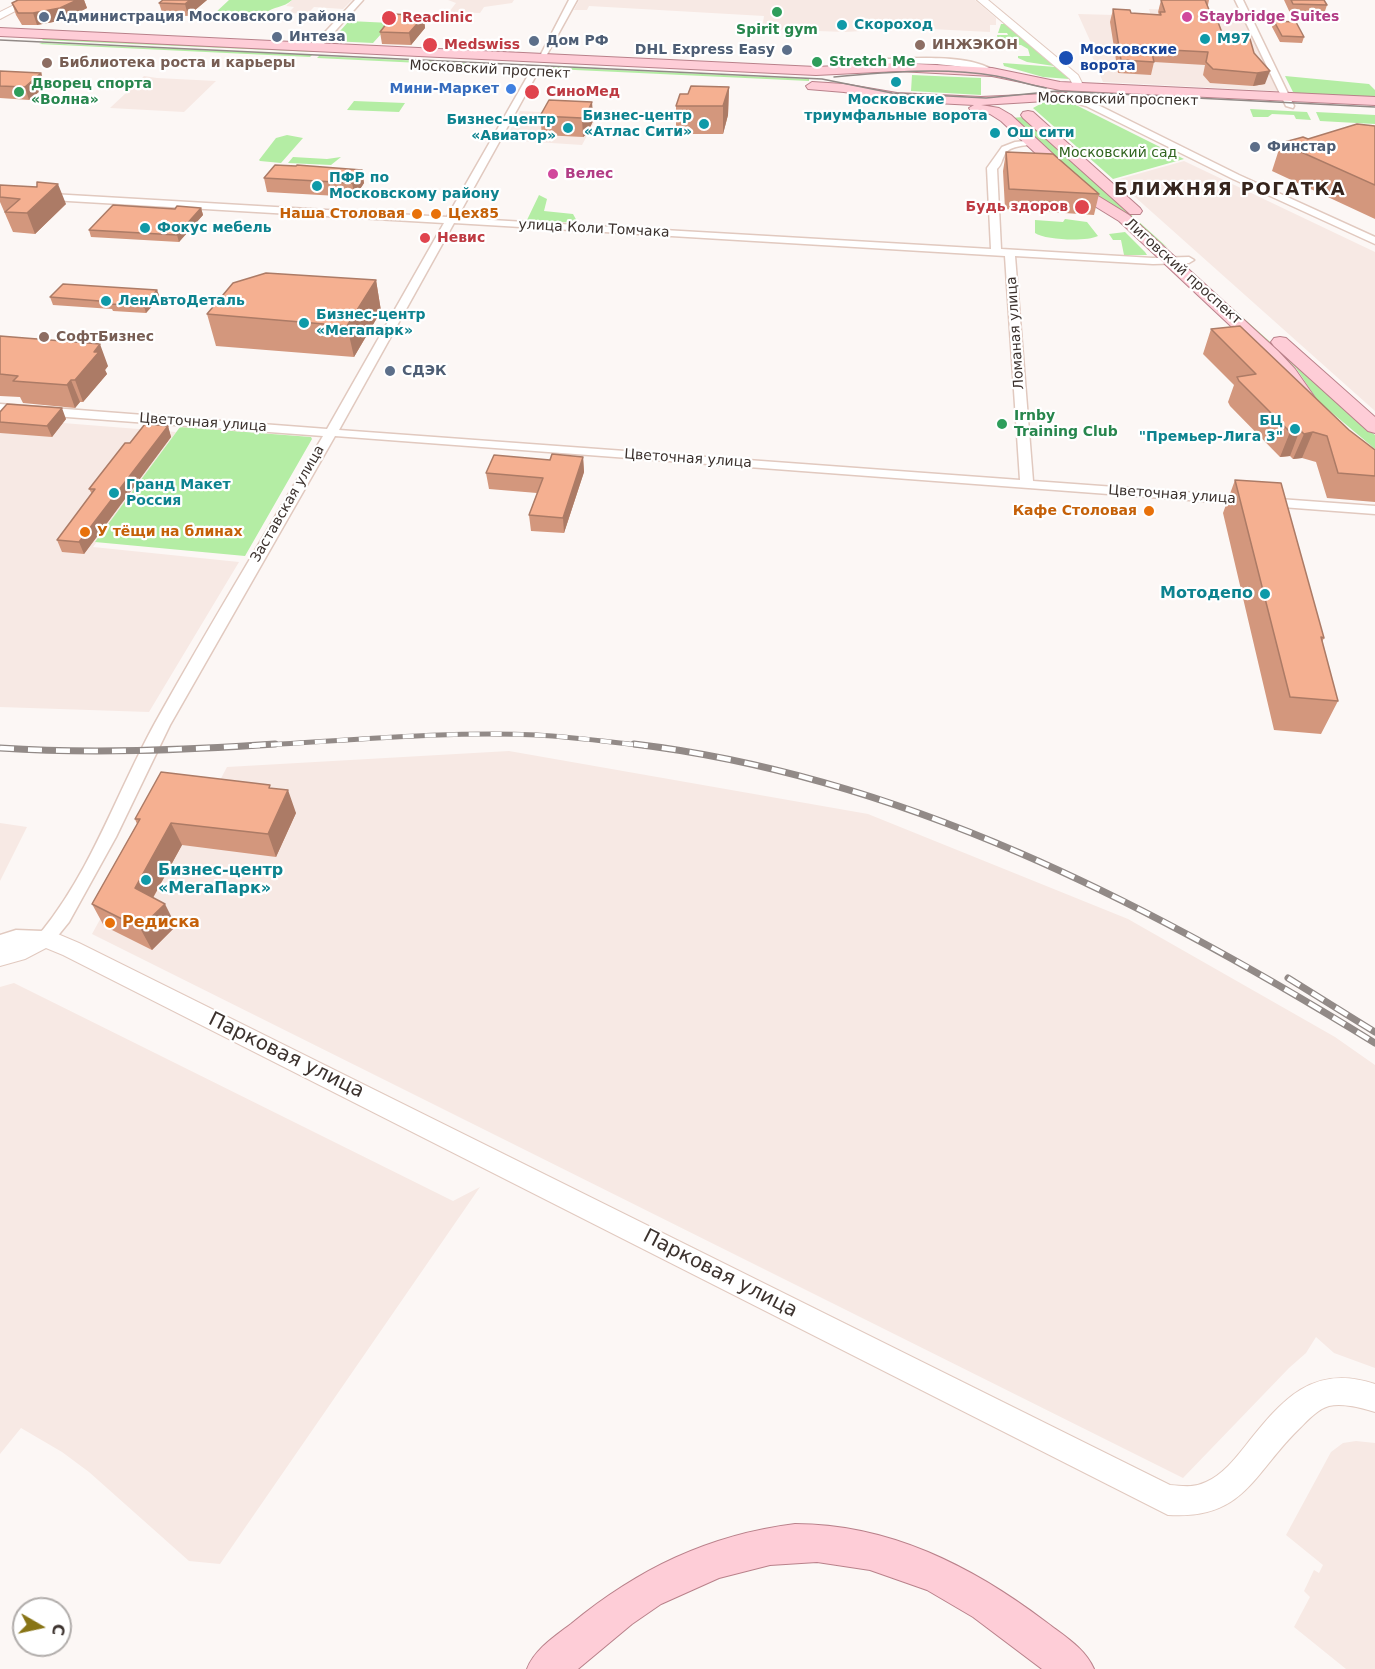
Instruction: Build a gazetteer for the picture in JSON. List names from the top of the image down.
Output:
{
  "streets": {
    "main road": ["Московский проспект", "Лиговский проспект"],
    "street": [
      "улица Коли Томчака",
      "Ломаная улица",
      "Цветочная улица",
      "Заставская улица",
      "Парковая улица"
    ]
  },
  "crossings": [
    ["Московский проспект", "Лиговский проспект"],
    ["улица Коли Томчака", "Лиговский проспект"],
    ["улица Коли Томчака", "Ломаная улица"],
    ["улица Коли Томчака", "Заставская улица"],
    ["Ломаная улица", "Цветочная улица"],
    ["Цветочная улица", "Заставская улица"],
    ["Заставская улица", "Парковая улица"]
  ],
  "districts": ["БЛИЖНЯЯ РОГАТКА"],
  "parks": ["Московский сад"],
  "places": [
    "Spirit gym",
    "Администрация Московского района",
    "Staybridge Suites",
    "Reaclinic",
    "Скороход",
    "Интеза",
    "M97",
    "Дом РФ",
    "Medswiss",
    "ИНЖЭКОН",
    "DHL Express Easy",
    "Московские ворота",
    "Stretch Me",
    "Библиотека роста и карьеры",
    "Московские триумфальные ворота",
    "Мини-Маркет",
    "Дворец спорта «Волна»",
    "СиноМед",
    "Бизнес-центр «Атлас Сити»",
    "Бизнес-центр «Авиатор»",
    "Ош сити",
    "Финстар",
    "Велес",
    "ПФР по Московскому району",
    "Будь здоров",
    "Наша Столовая",
    "Цех85",
    "Фокус мебель",
    "Невис",
    "ЛенАвтоДеталь",
    "Бизнес-центр «Мегапарк»",
    "СофтБизнес",
    "СДЭК",
    "Irnby Training Club",
    "БЦ \"Премьер-Лига 3\"",
    "Гранд Макет Россия",
    "Кафе Столовая",
    "У тёщи на блинах",
    "Мотодепо",
    "Бизнес-центр «МегаПарк»",
    "Редиска"
  ],
  "north": "right"
}
